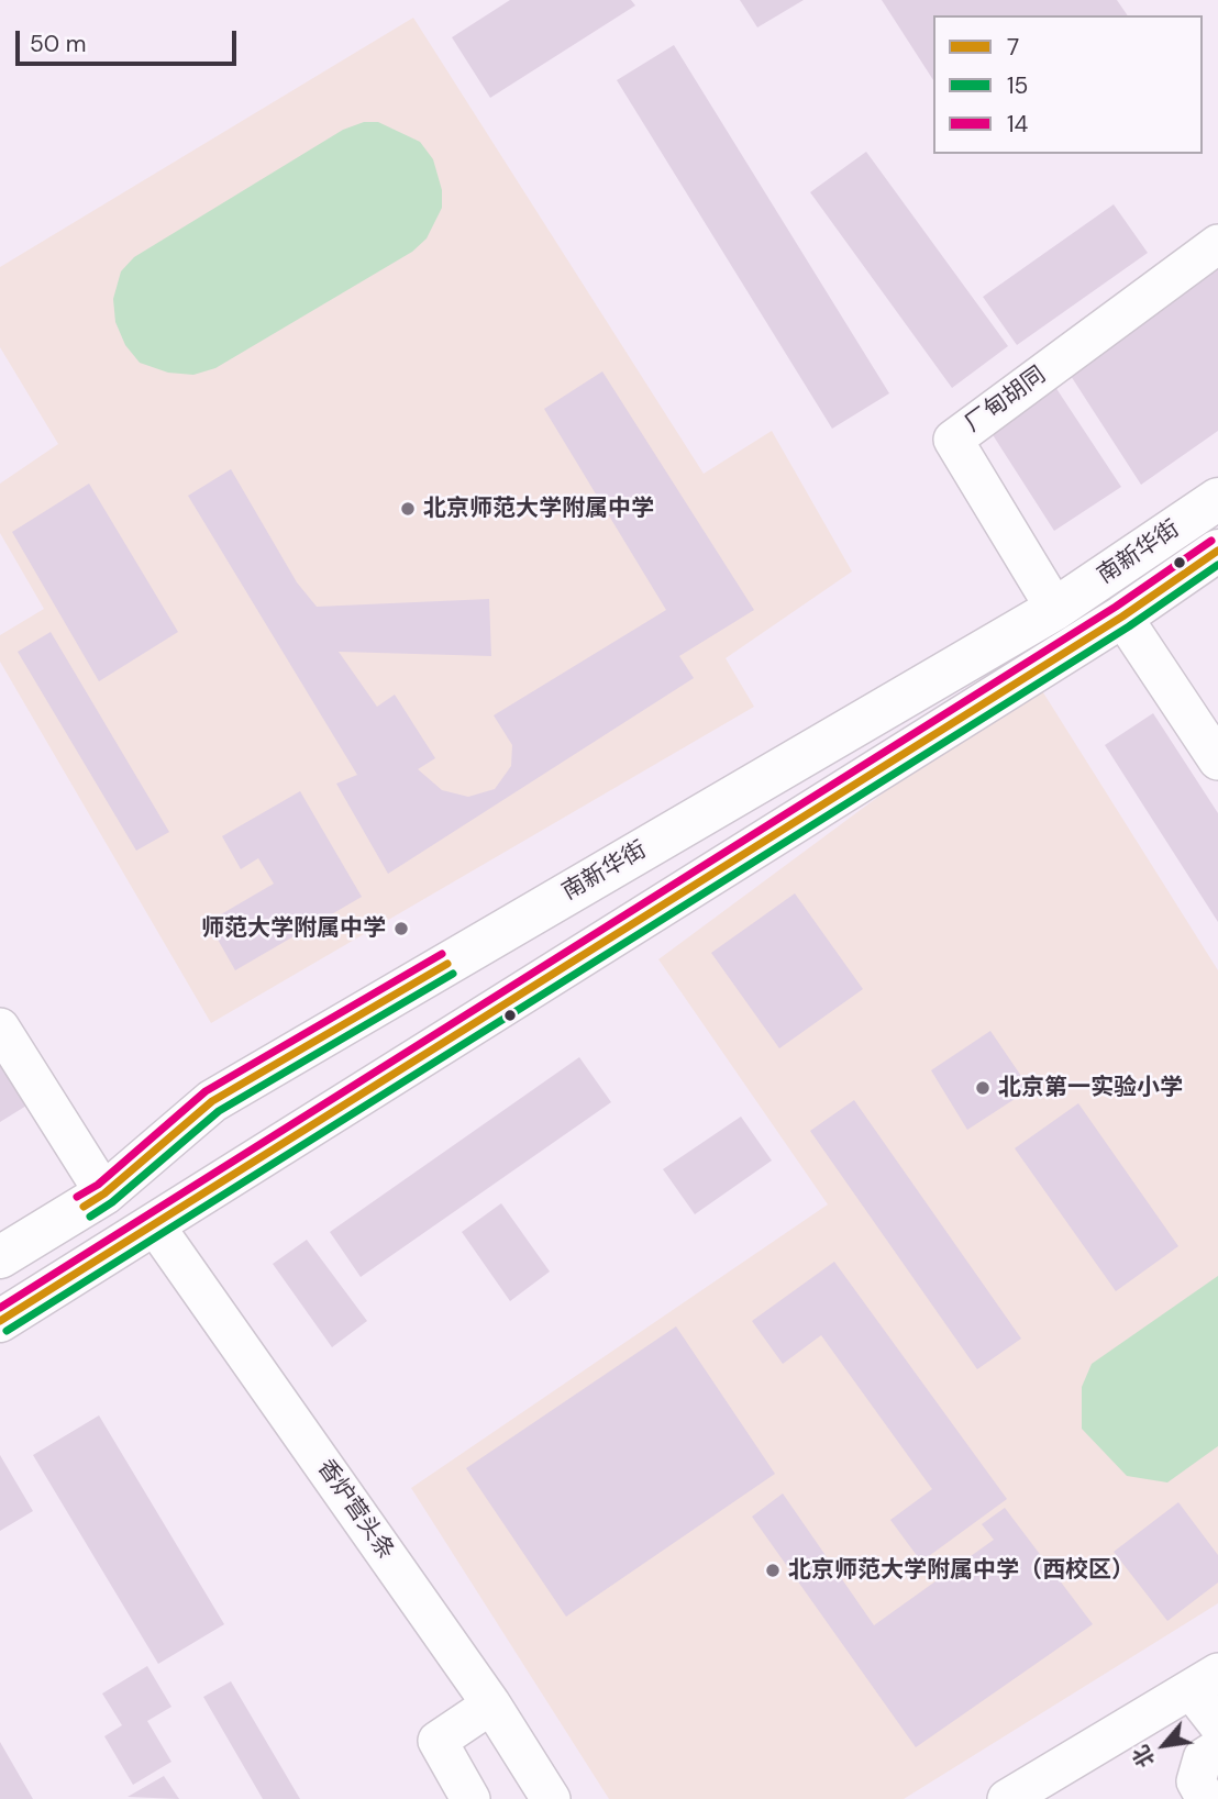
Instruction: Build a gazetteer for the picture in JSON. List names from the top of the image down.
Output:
{
  "streets": {
    "main road": ["南新华街"],
    "street": ["厂甸胡同", "香炉营头条"]
  },
  "crossings": [
    ["厂甸胡同", "南新华街"],
    ["南新华街", "香炉营头条"]
  ],
  "places": [
    "北京师范大学附属中学",
    "师范大学附属中学",
    "北京第一实验小学",
    "北京师范大学附属中学（西校区）"
  ],
  "lines": ["transit line 14", "transit line 7", "transit line 15"],
  "legend": ["7", "15", "14"],
  "scale_bar": "50 m",
  "north": "bottom left"
}
